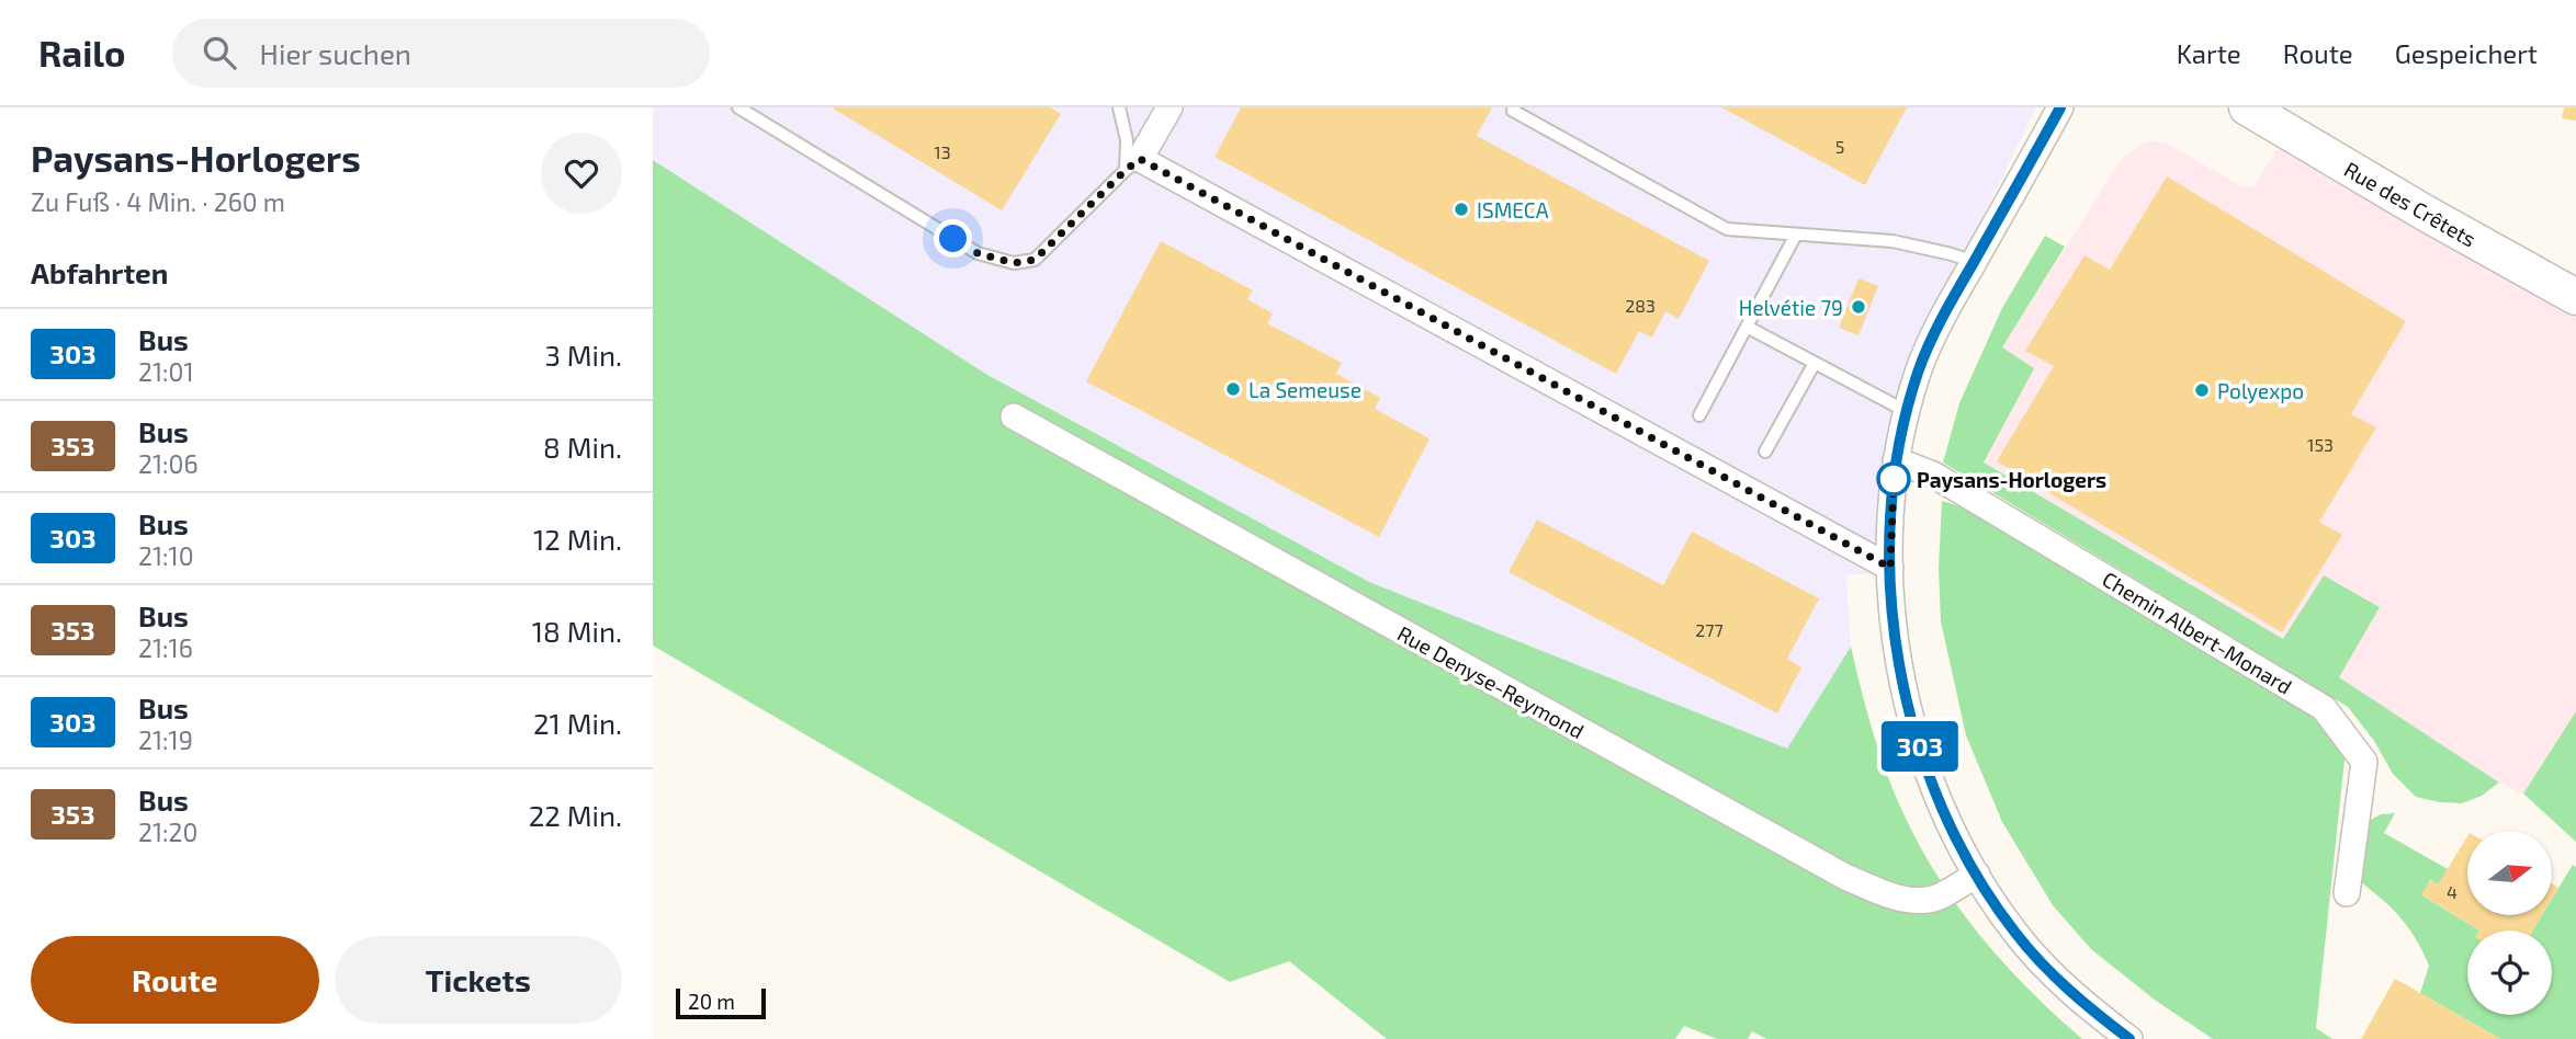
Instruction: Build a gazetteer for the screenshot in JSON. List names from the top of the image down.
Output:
{
  "streets": {
    "main road": ["Rue des Crêtets"],
    "street": ["Chemin Albert-Monard", "Rue Denyse-Reymond"]
  },
  "places": [
    "ISMECA",
    "Helvétie 79",
    "La Semeuse",
    "Polyexpo",
    "Paysans-Horlogers"
  ],
  "lines": ["bus line 303"],
  "house_numbers": [
    "5",
    "13",
    "283",
    "153",
    "277",
    "4"
  ],
  "scale_bar": "20 m",
  "north": "right",
  "page": {
    "header": "Railo",
    "search": "Hier suchen",
    "nav": ["Karte", "Route", "Gespeichert"],
    "heading": [
      ["Paysans-Horlogers", "Zu Fuß · 4 Min. · 260 m"],
      "Abfahrten"
    ],
    "on_map": "303",
    "list": [
      {
        "mark": "303",
        "name": "Bus",
        "note": "21:01",
        "value": "3 Min."
      },
      {
        "mark": "353",
        "name": "Bus",
        "note": "21:06",
        "value": "8 Min."
      },
      {
        "mark": "303",
        "name": "Bus",
        "note": "21:10",
        "value": "12 Min."
      },
      {
        "mark": "353",
        "name": "Bus",
        "note": "21:16",
        "value": "18 Min."
      },
      {
        "mark": "303",
        "name": "Bus",
        "note": "21:19",
        "value": "21 Min."
      },
      {
        "mark": "353",
        "name": "Bus",
        "note": "21:20",
        "value": "22 Min."
      }
    ],
    "buttons": ["Route", "Tickets"],
    "scale": "20 m"
  }
}
